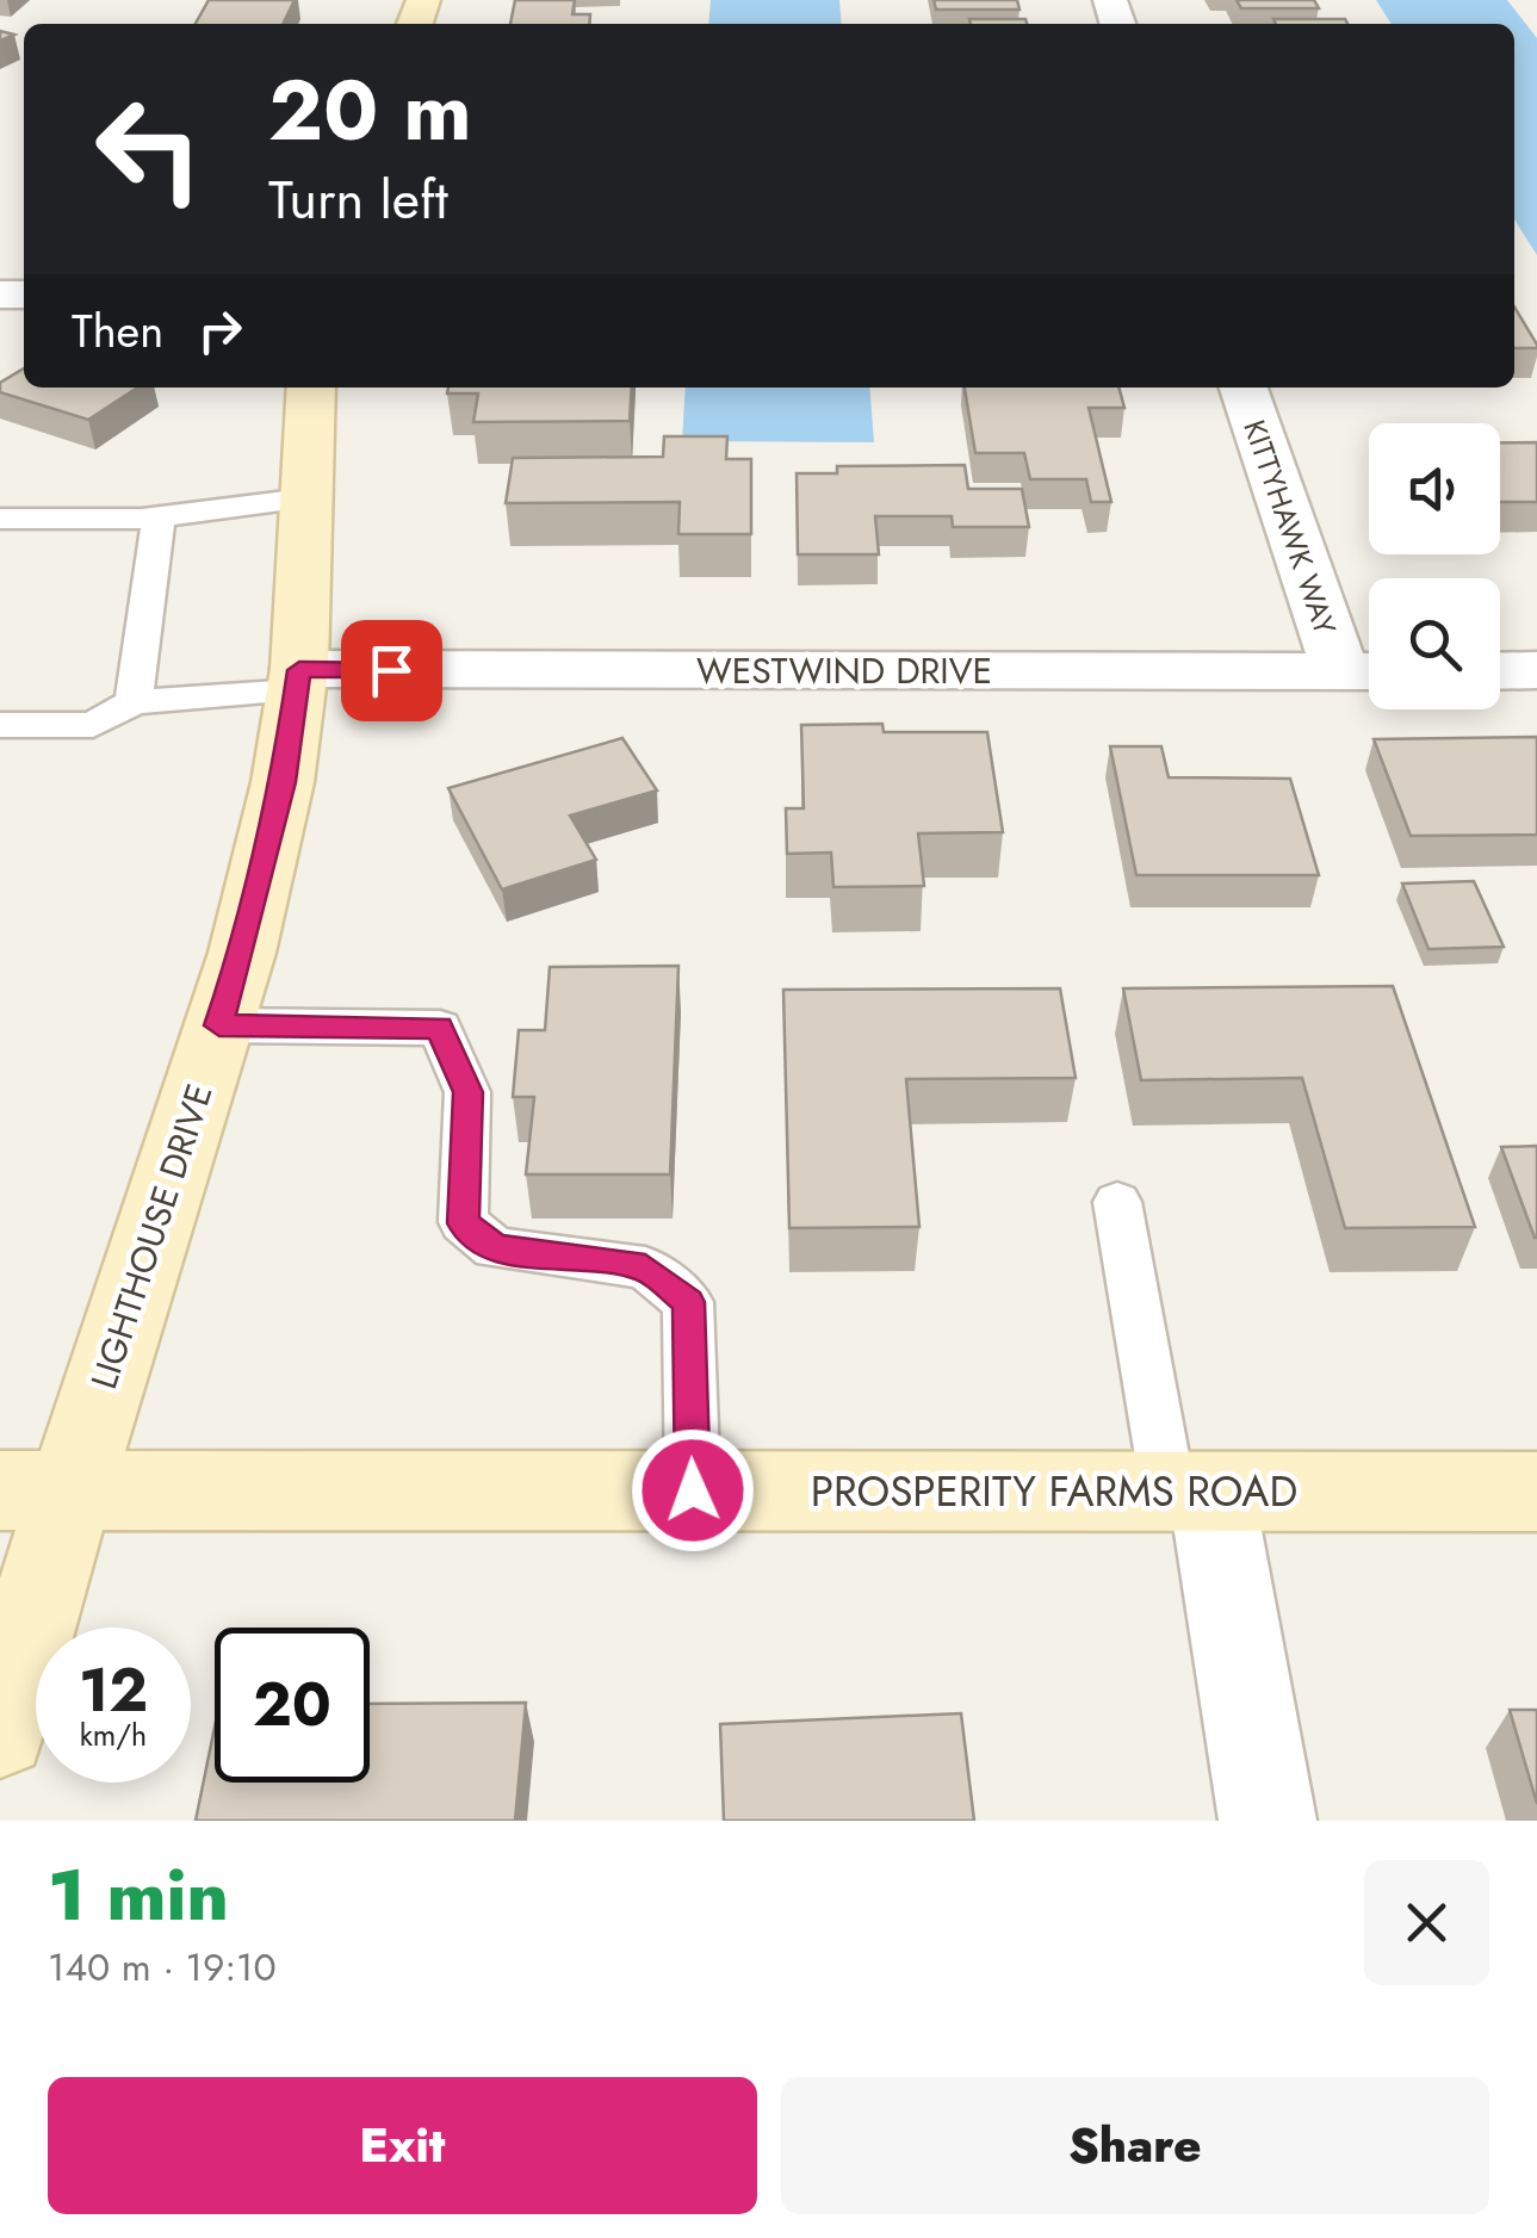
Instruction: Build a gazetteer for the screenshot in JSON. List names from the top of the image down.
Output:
{
  "streets": {
    "street": [
      "KITTYHAWK WAY",
      "WESTWIND DRIVE",
      "LIGHTHOUSE DRIVE",
      "PROSPERITY FARMS ROAD"
    ]
  },
  "crossings": [
    ["KITTYHAWK WAY", "WESTWIND DRIVE"],
    ["WESTWIND DRIVE", "LIGHTHOUSE DRIVE"],
    ["LIGHTHOUSE DRIVE", "PROSPERITY FARMS ROAD"]
  ],
  "page": {
    "turn": ["20 m", "Turn left"],
    "then": "Then",
    "speed": "12 km/h",
    "limit": "20",
    "heading": ["1 min", "140 m · 19:10"],
    "buttons": ["Exit", "Share"]
  }
}
